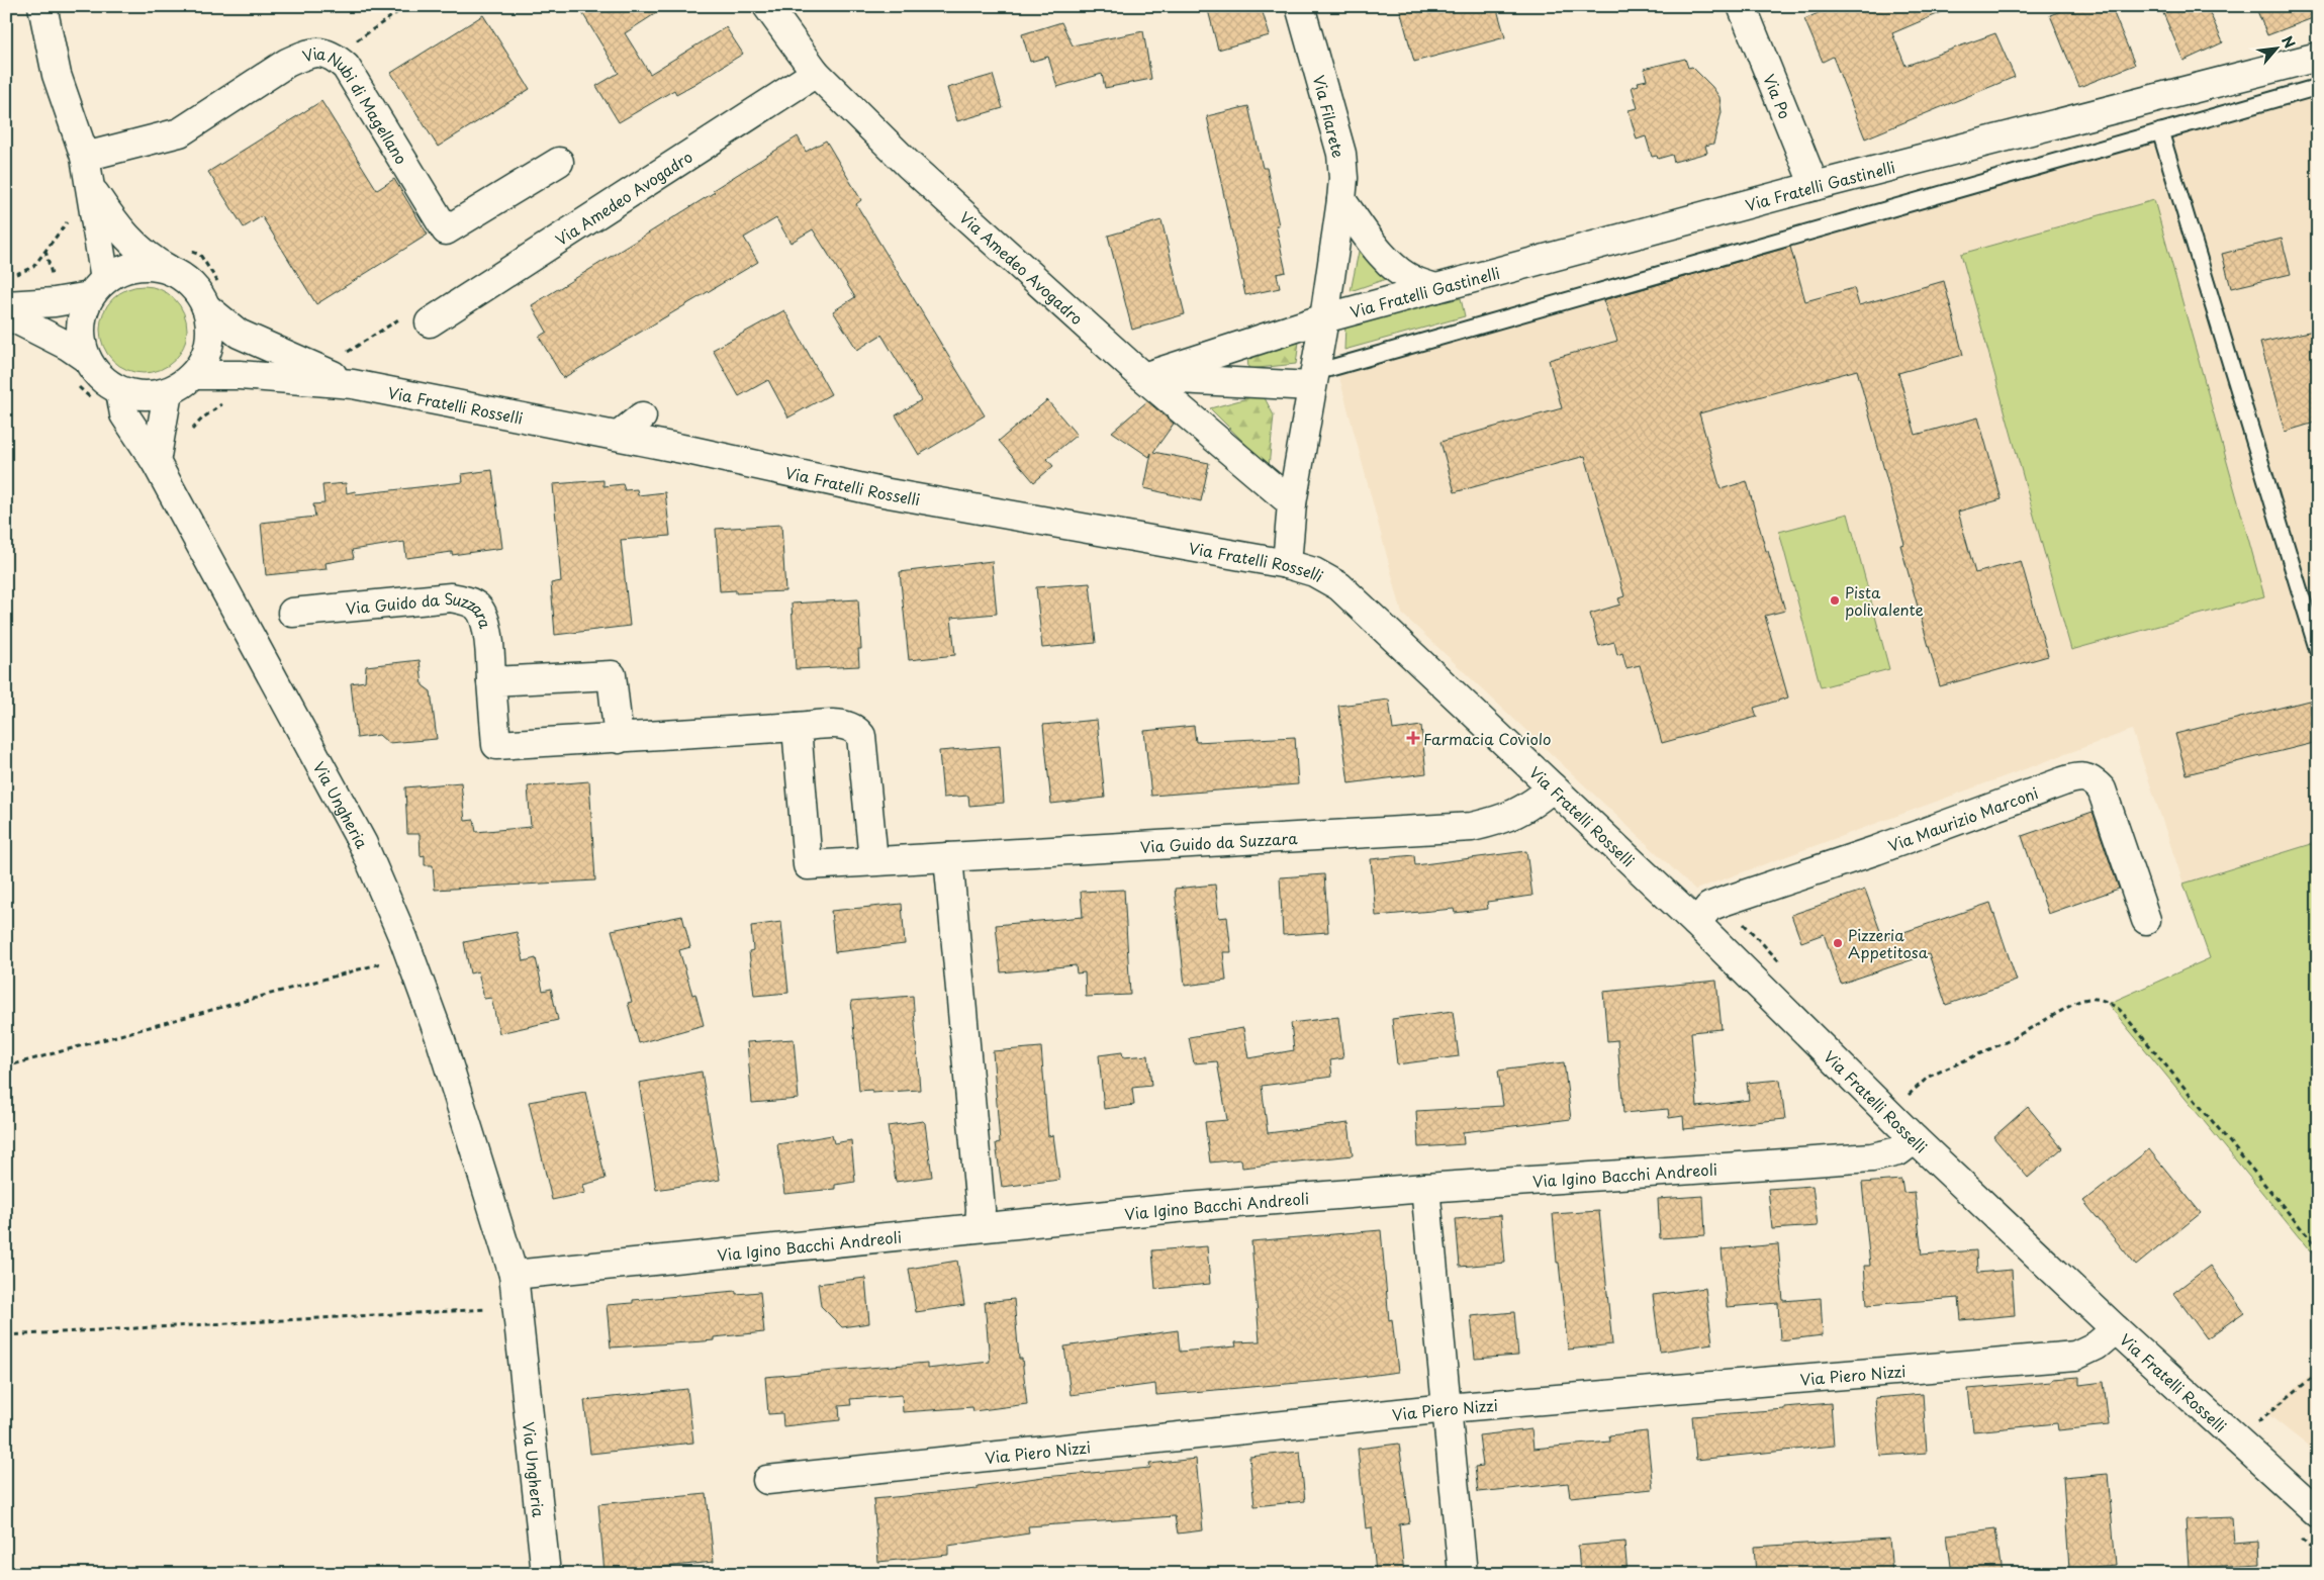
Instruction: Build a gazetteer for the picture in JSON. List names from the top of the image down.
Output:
{
  "streets": {
    "street": [
      "Via Po",
      "Via Nubi di Magellano",
      "Via Filarete",
      "Via Fratelli Gastinelli",
      "Via Amedeo Avogadro",
      "Via Fratelli Rosselli",
      "Via Guido da Suzzara",
      "Via Ungheria",
      "Via Maurizio Marconi",
      "Via Igino Bacchi Andreoli",
      "Via Piero Nizzi"
    ]
  },
  "crossings": [
    ["Via Po", "Via Fratelli Gastinelli"],
    ["Via Filarete", "Via Fratelli Gastinelli"],
    ["Via Fratelli Gastinelli", "Via Amedeo Avogadro"],
    ["Via Fratelli Rosselli", "Via Guido da Suzzara"],
    ["Via Fratelli Rosselli", "Via Ungheria"],
    ["Via Fratelli Rosselli", "Via Maurizio Marconi"],
    ["Via Fratelli Rosselli", "Via Igino Bacchi Andreoli"],
    ["Via Fratelli Rosselli", "Via Piero Nizzi"],
    ["Via Ungheria", "Via Igino Bacchi Andreoli"]
  ],
  "places": {
    "other": ["Pista polivalente", "Pizzeria Appetitosa"],
    "health": ["Farmacia Coviolo"]
  },
  "north": "top right"
}
